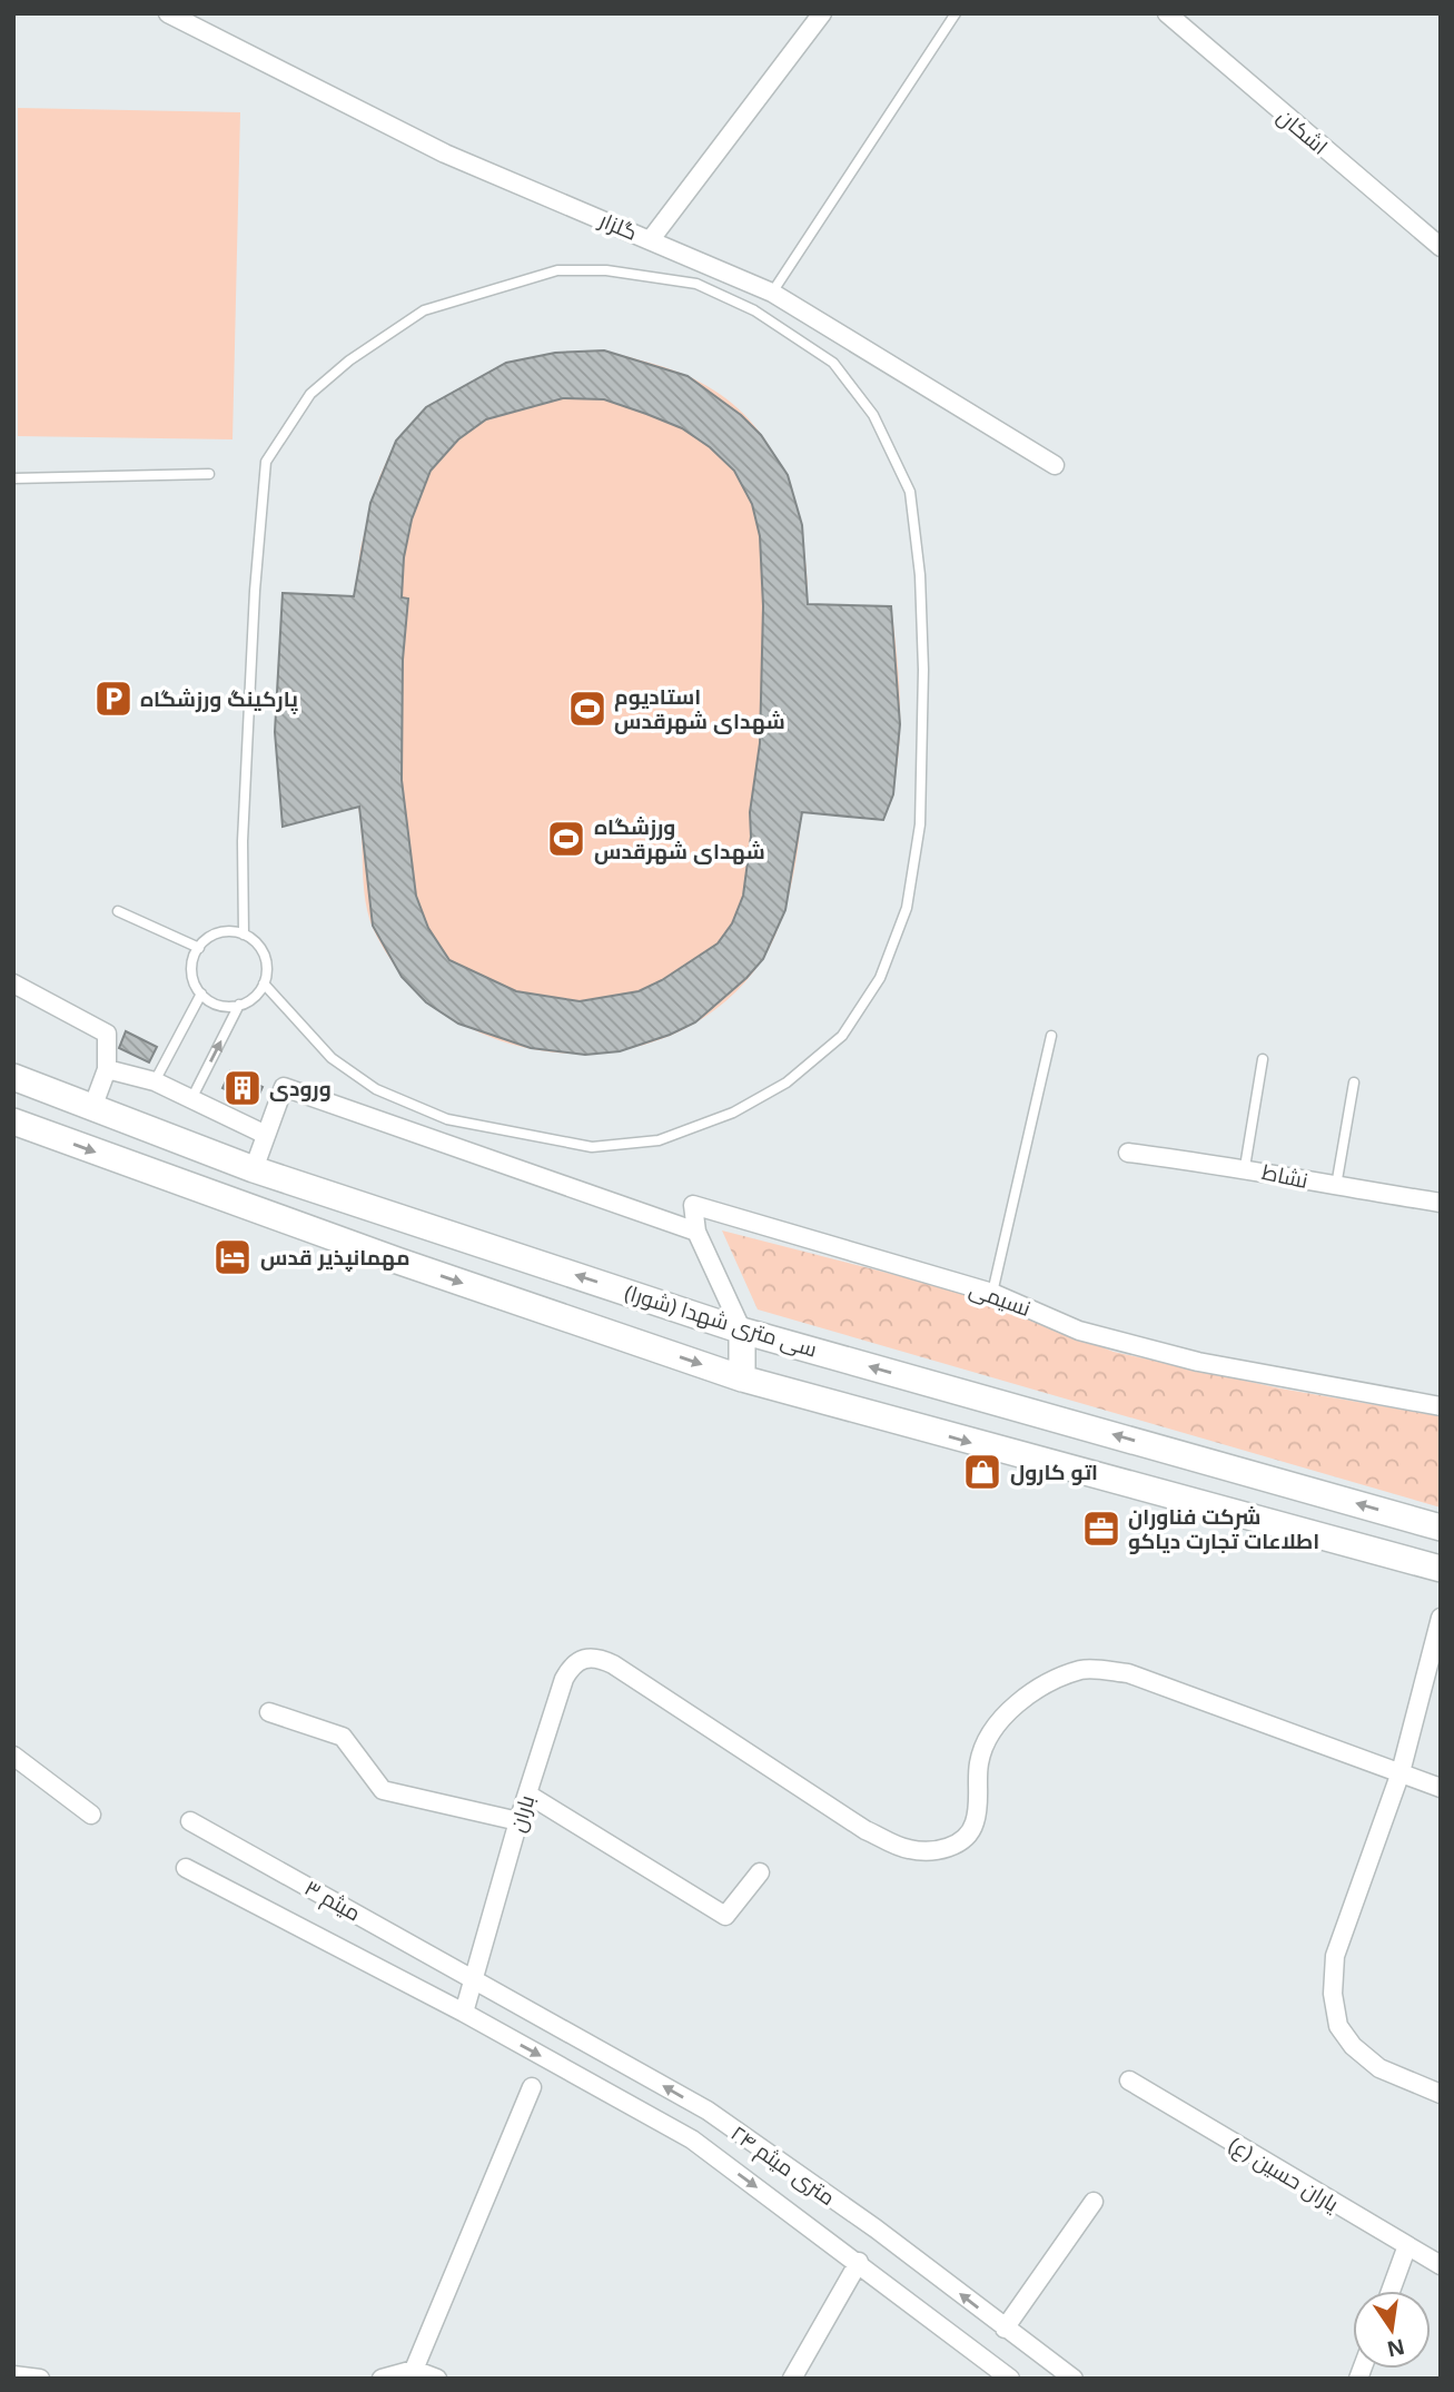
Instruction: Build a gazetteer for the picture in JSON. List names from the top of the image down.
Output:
{
  "streets": {
    "main road": ["سی متری شهدا (شورا)"],
    "street": [
      "اشکان",
      "گلزار",
      "نشاط",
      "نسیمی",
      "باران",
      "میثم ۳",
      "۲۴ متری میثم",
      "یاران حسین (ع)"
    ]
  },
  "crossings": [
    ["باران", "میثم ۳"],
    ["باران", "۲۴ متری میثم"],
    ["میثم ۳", "۲۴ متری میثم"]
  ],
  "places": {
    "parking": ["پارکینگ ورزشگاه"],
    "sports": ["استادیوم شهدای شهرقدس", "ورزشگاه شهدای شهرقدس"],
    "building": ["ورودی"],
    "hotel": ["مهمانپذیر قدس"],
    "shop": ["اتو کارول"],
    "office": ["شرکت فناوران اطلاعات تجارت دیاکو"]
  },
  "north": "bottom"
}
